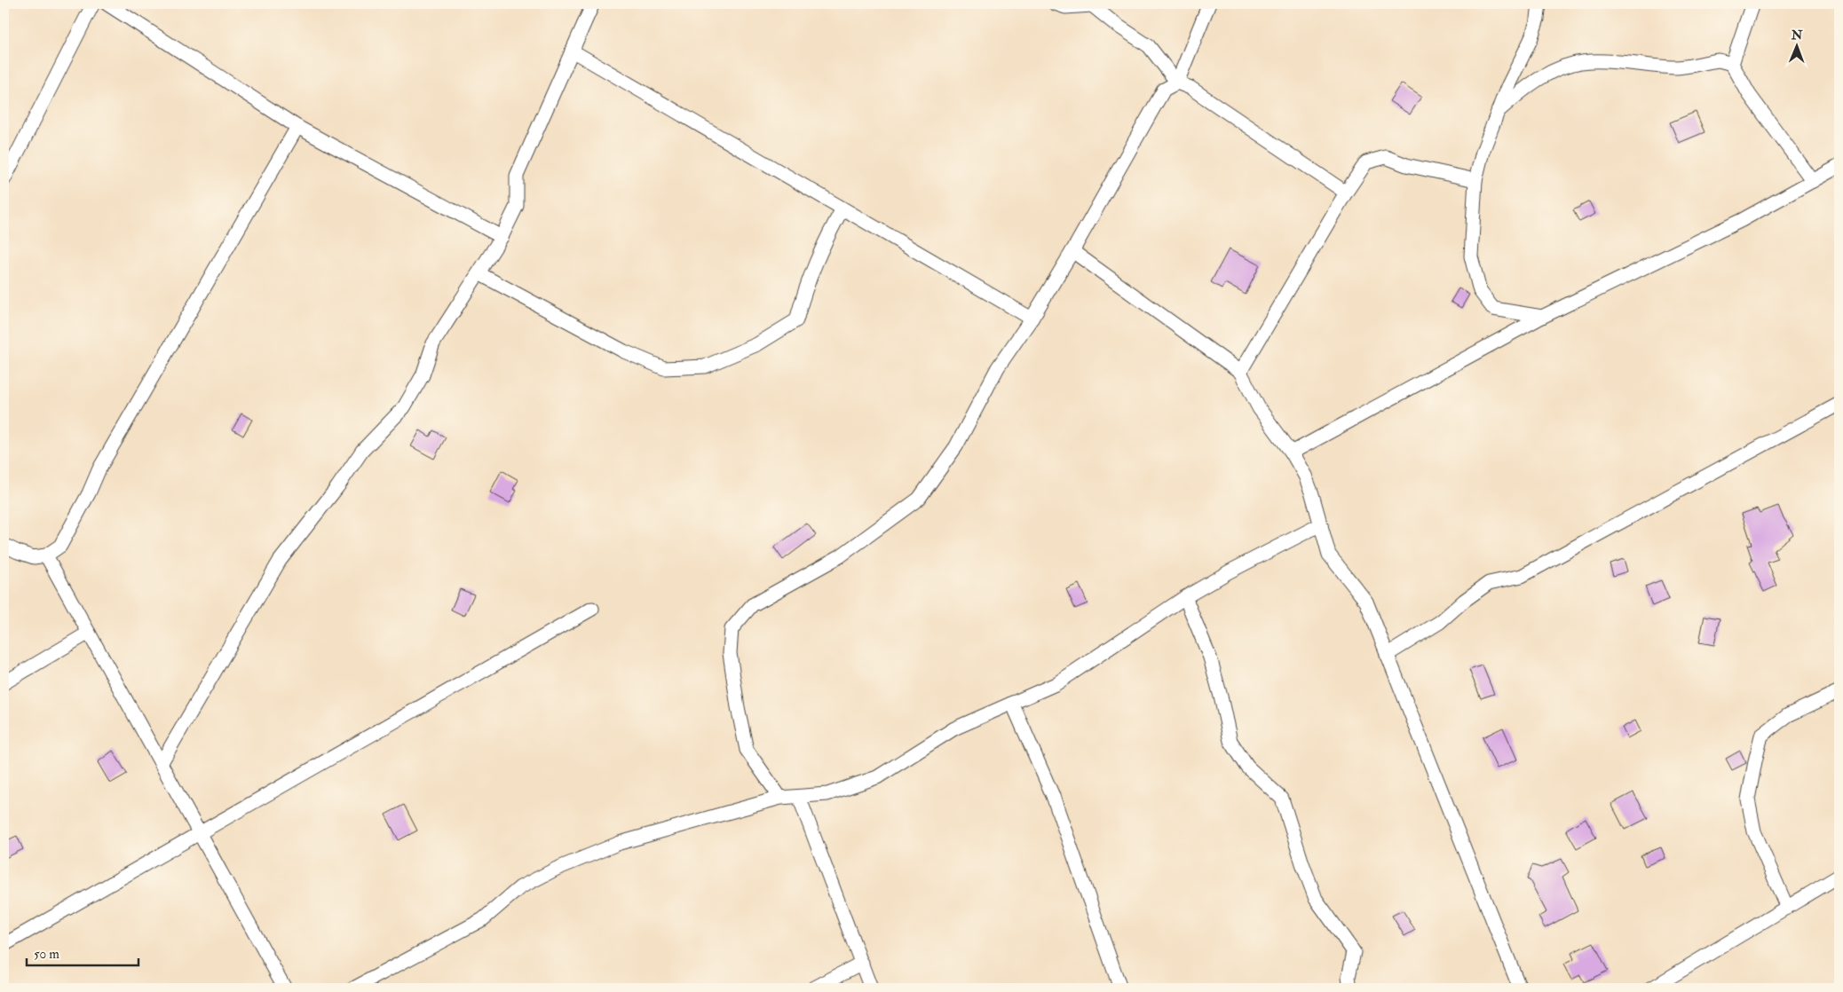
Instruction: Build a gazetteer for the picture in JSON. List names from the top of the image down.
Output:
{
  "scale_bar": "50 m",
  "north": "top"
}
